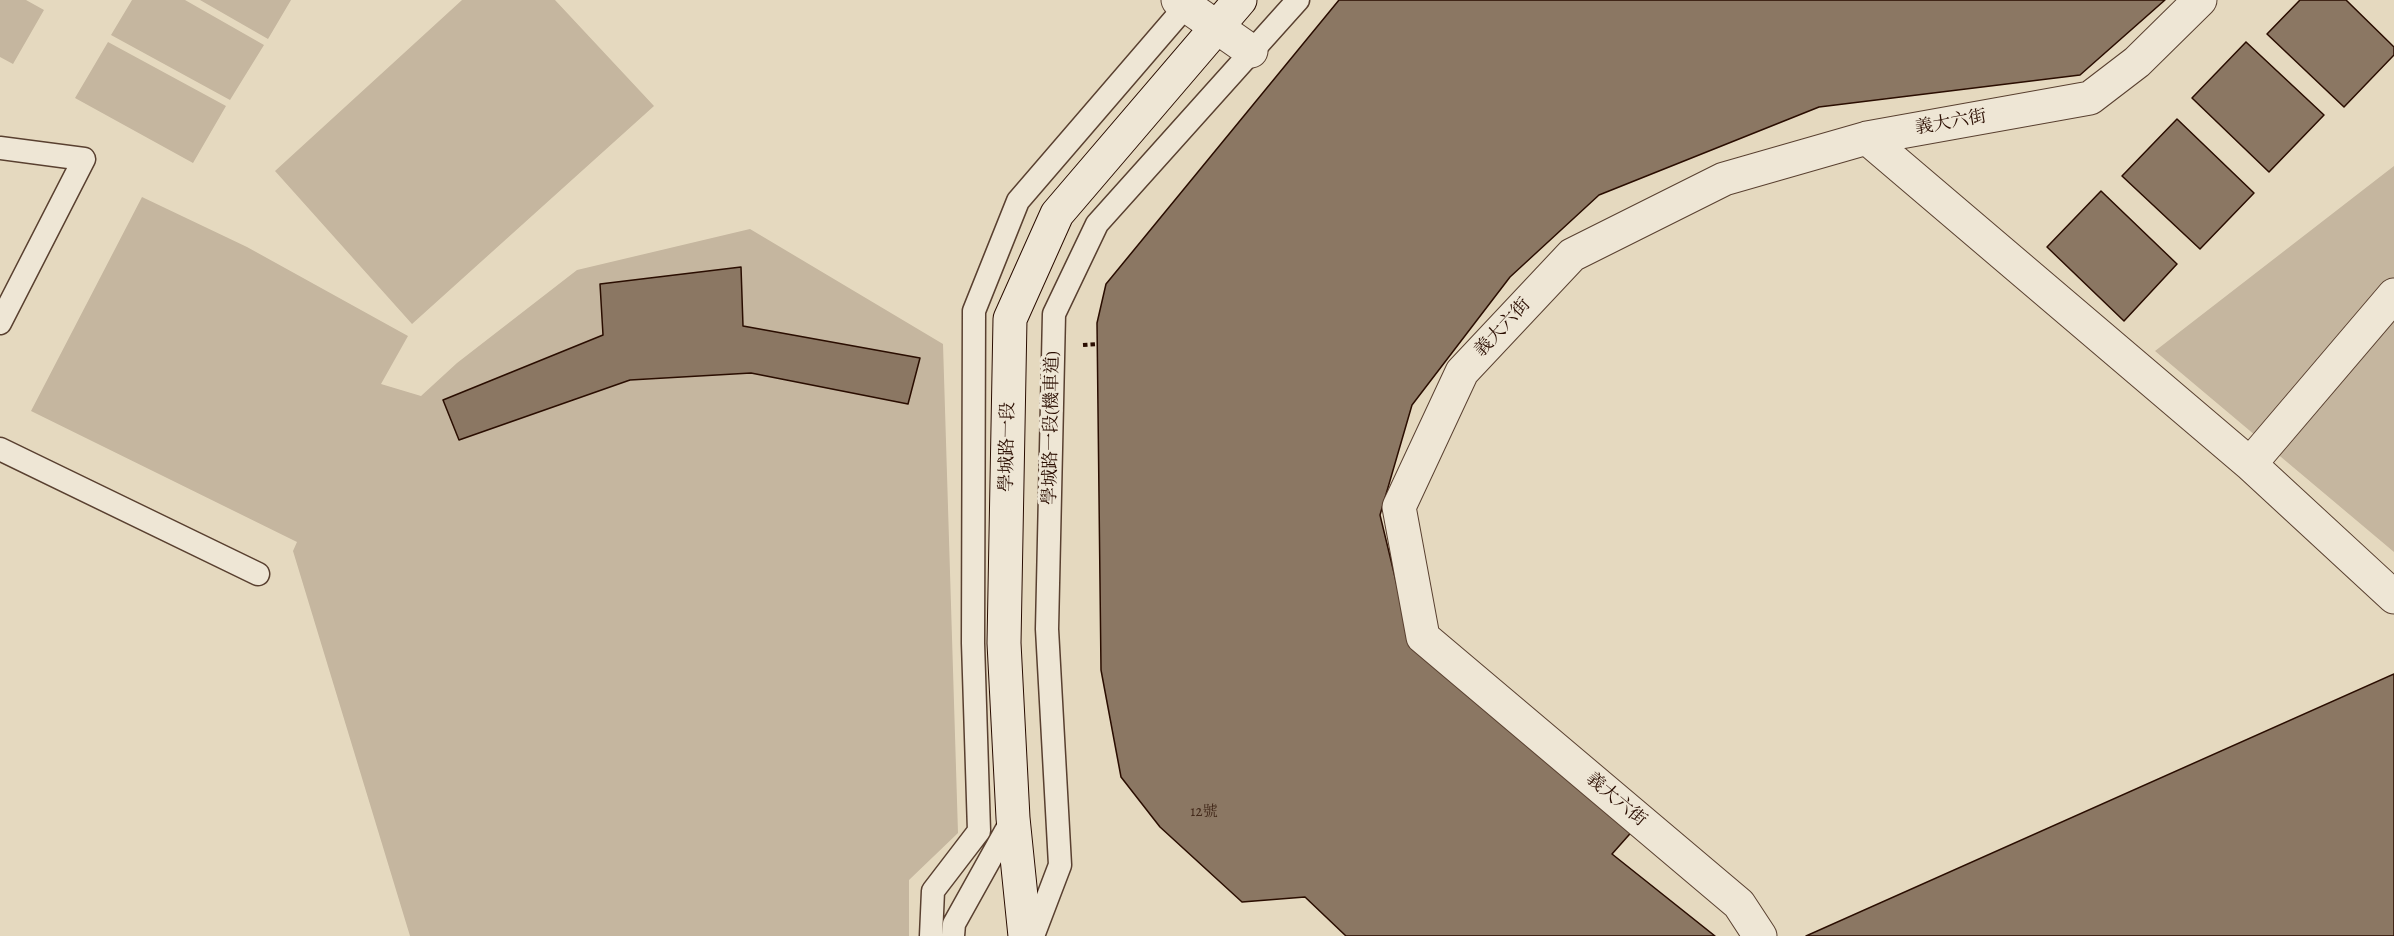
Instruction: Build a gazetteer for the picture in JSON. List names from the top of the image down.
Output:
{
  "streets": {
    "street": ["義大六街", "學城路一段"],
    "lane": ["學城路一段(機車道)"]
  },
  "house_numbers": ["12號"]
}
